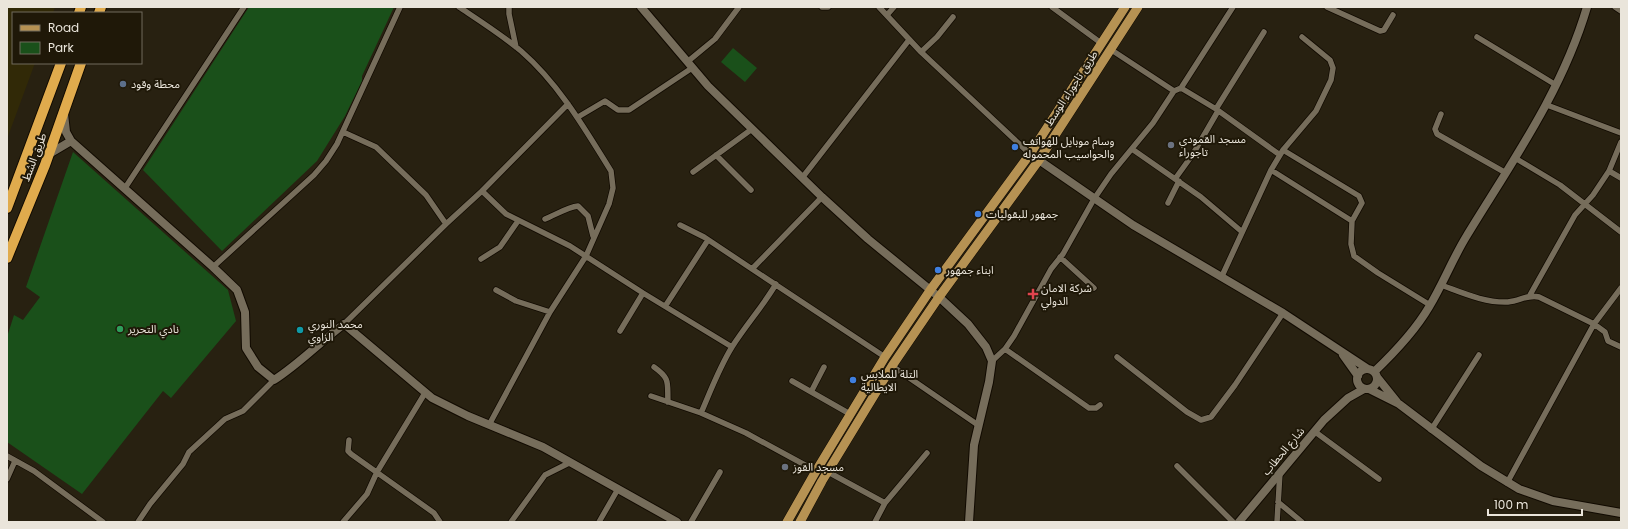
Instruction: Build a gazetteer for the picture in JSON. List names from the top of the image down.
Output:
{
  "streets": {
    "highway": ["طريق الشط"],
    "main road": ["طريق تاجوراء الوسط"],
    "street": ["شارع الحطاب"]
  },
  "places": {
    "other": [
      "محطة وقود",
      "مسجد القمودي تاجوراء",
      "وسام موبايل للهواتف والحواسيب المحموله",
      "جمهور للبقوليات",
      "ابناء جمهور",
      "نادي التحرير",
      "محمد النوري الزاوي",
      "التلة للملابس الايطالية",
      "مسجد القوز"
    ],
    "health": ["شركة الامان الدولي"]
  },
  "legend": ["Road", "Park"],
  "scale_bar": "100 m"
}
